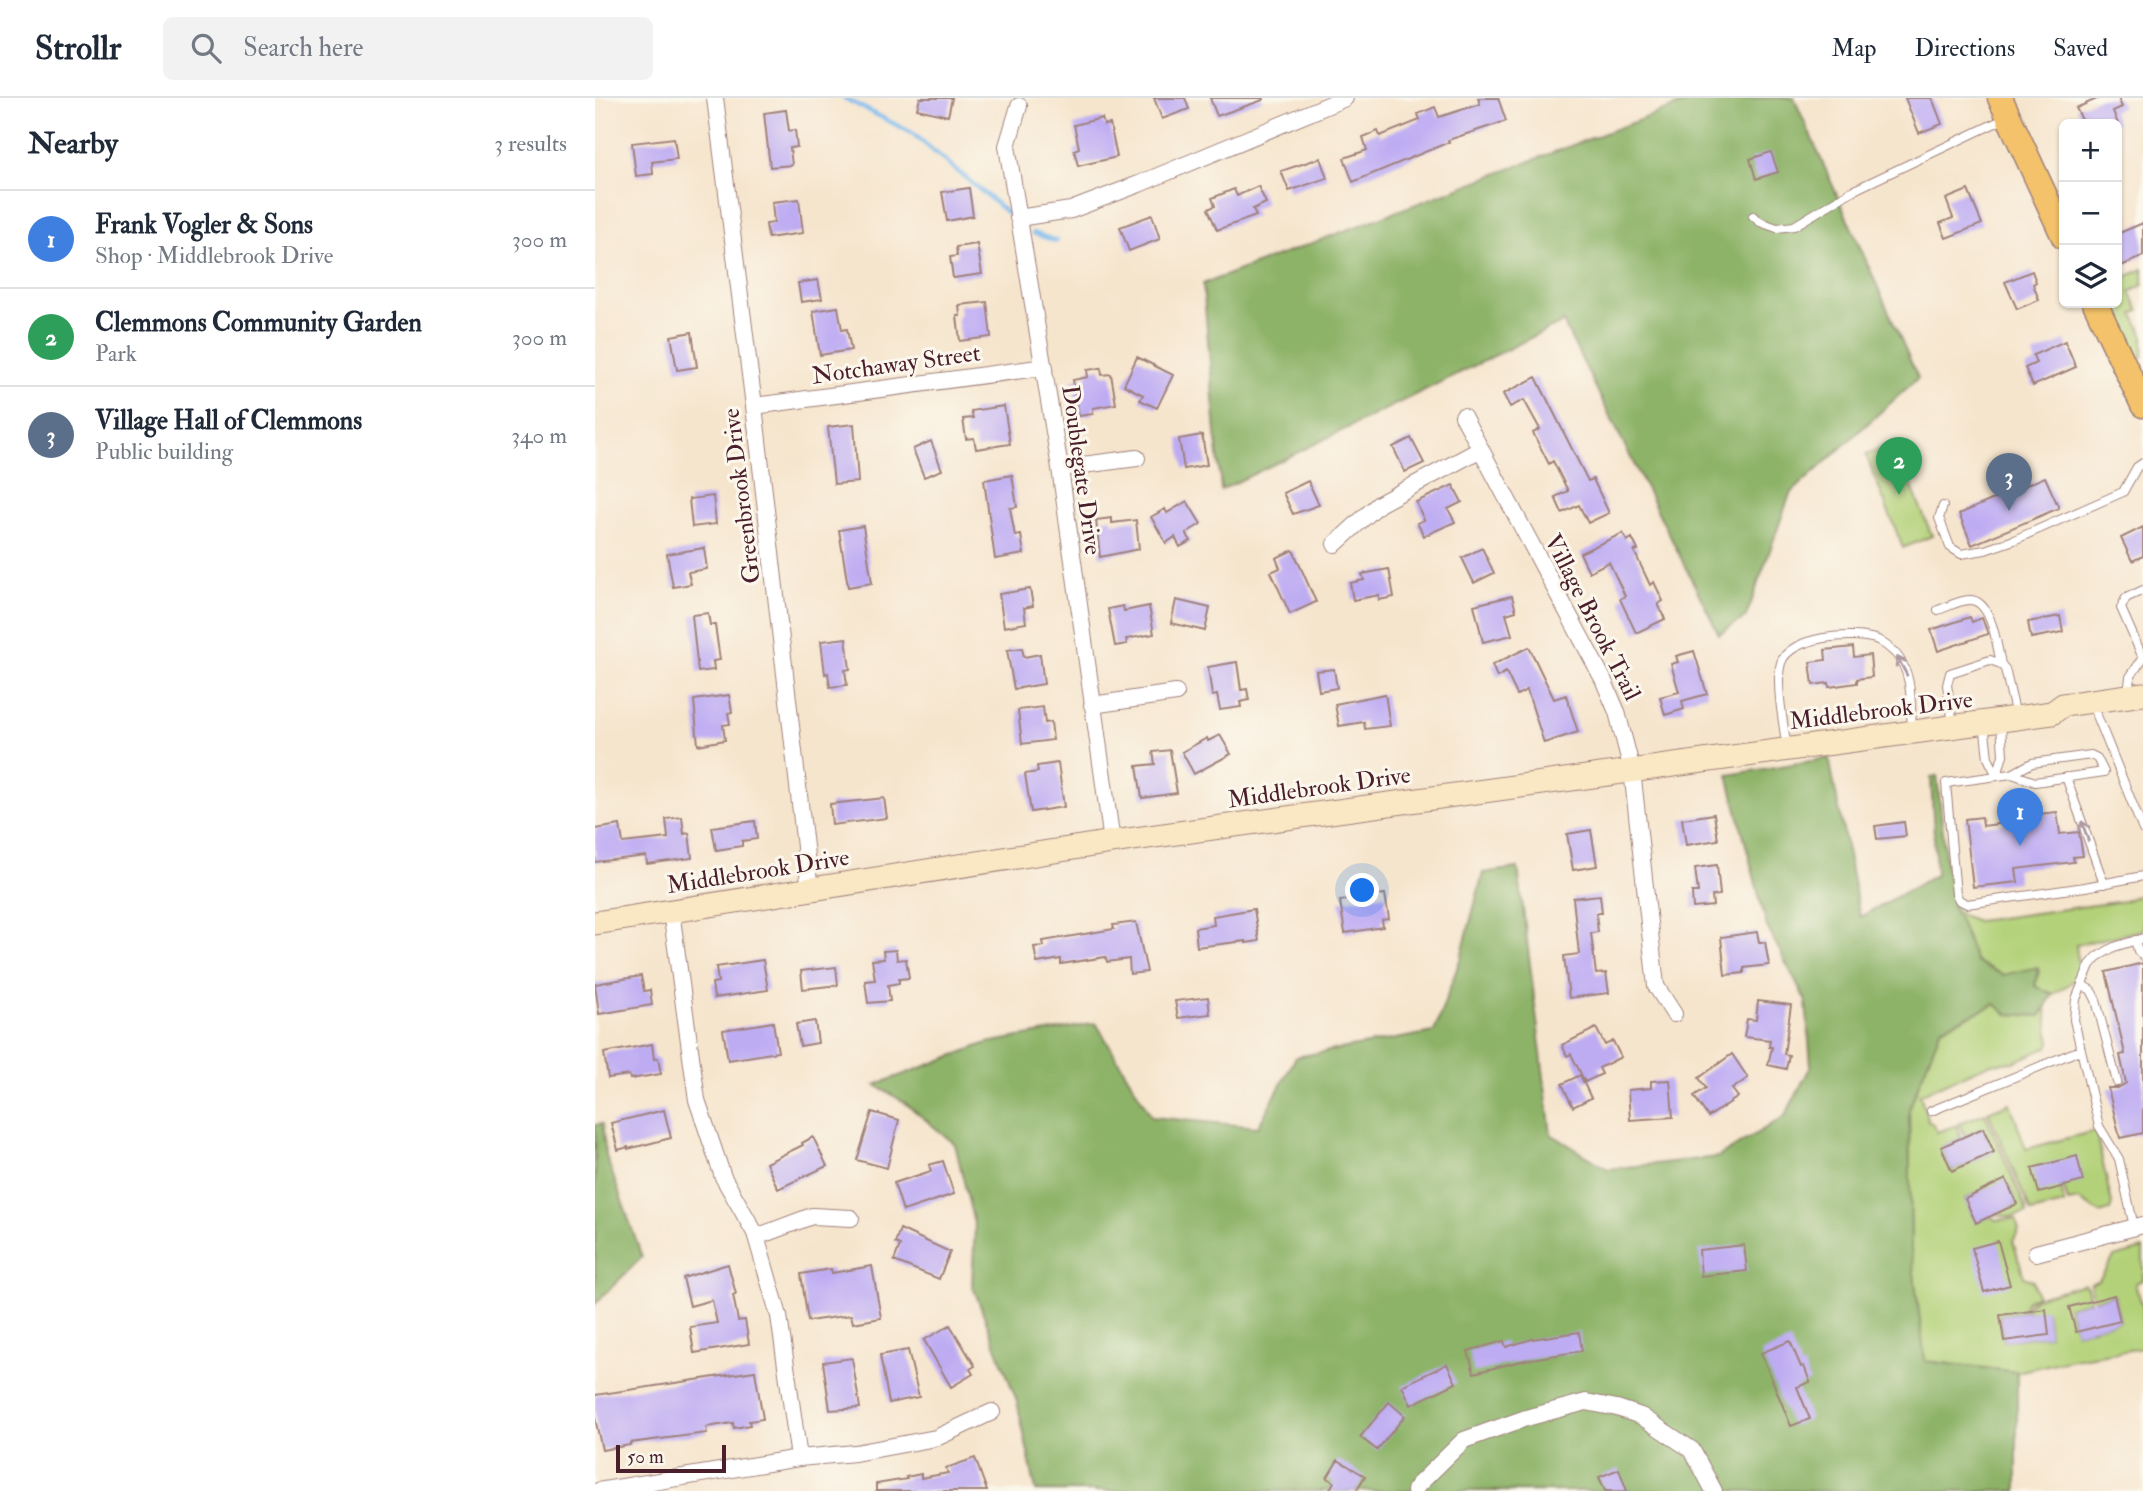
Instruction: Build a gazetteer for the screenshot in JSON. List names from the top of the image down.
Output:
{
  "streets": {
    "street": [
      "Notchaway Street",
      "Doublegate Drive",
      "Greenbrook Drive",
      "Village Brook Trail",
      "Middlebrook Drive"
    ]
  },
  "crossings": [
    ["Notchaway Street", "Doublegate Drive"],
    ["Notchaway Street", "Greenbrook Drive"],
    ["Doublegate Drive", "Middlebrook Drive"],
    ["Greenbrook Drive", "Middlebrook Drive"],
    ["Village Brook Trail", "Middlebrook Drive"]
  ],
  "scale_bar": "50 m",
  "page": {
    "header": "Strollr",
    "search": "Search here",
    "nav": ["Map", "Directions", "Saved"],
    "heading": ["Nearby", "3 results"],
    "map_buttons": ["+", "−"],
    "list": [
      {
        "mark": "1",
        "name": "Frank Vogler & Sons",
        "note": "Shop · Middlebrook Drive",
        "value": "300 m"
      },
      {
        "mark": "2",
        "name": "Clemmons Community Garden",
        "note": "Park",
        "value": "300 m"
      },
      {
        "mark": "3",
        "name": "Village Hall of Clemmons",
        "note": "Public building",
        "value": "340 m"
      }
    ],
    "pins": ["2", "3", "1"],
    "scale": "50 m"
  }
}
